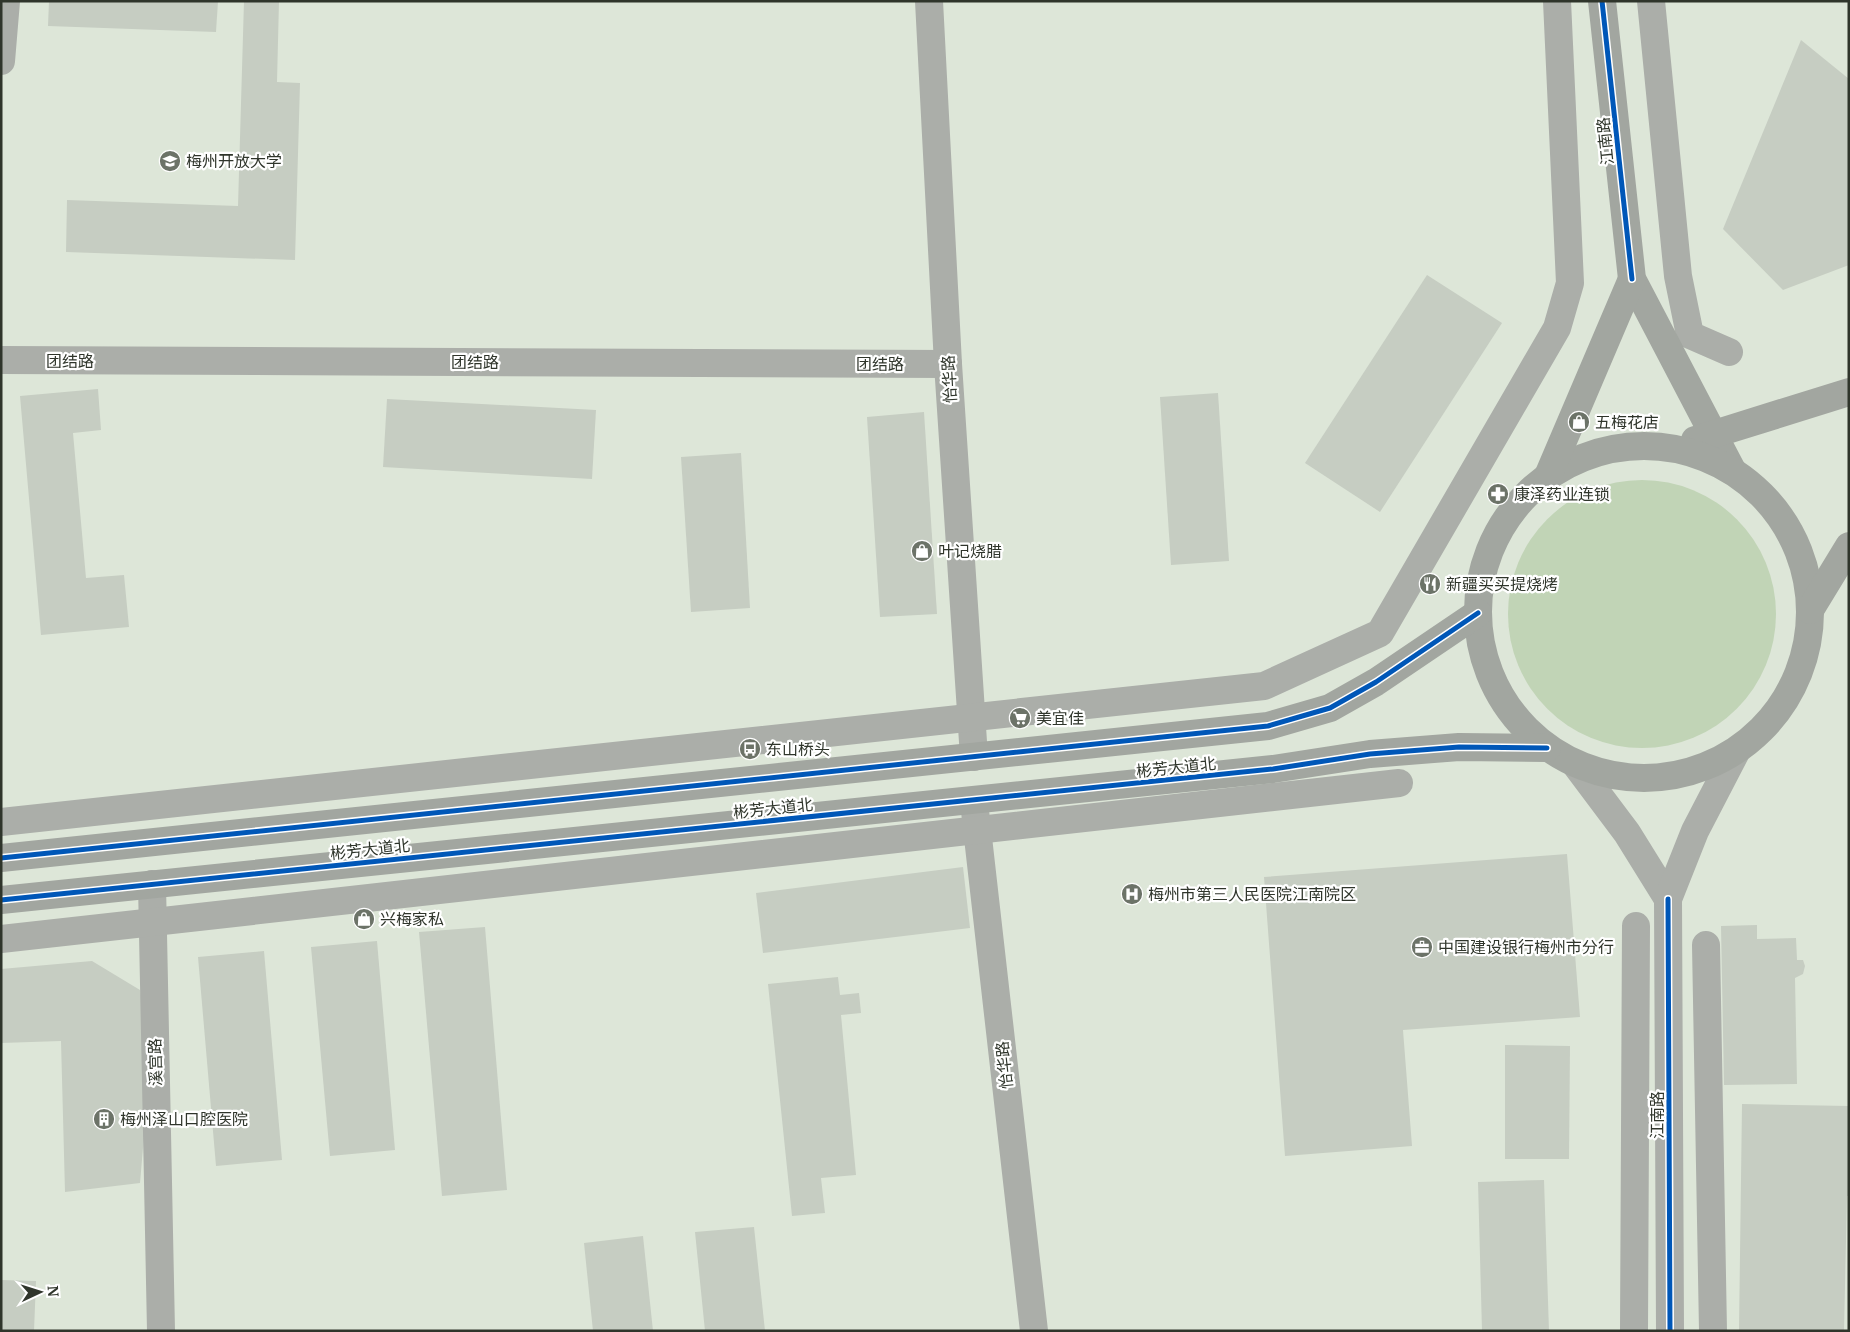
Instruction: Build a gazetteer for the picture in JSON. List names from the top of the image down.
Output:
{
  "streets": {
    "main road": ["江南路", "彬芳大道北"],
    "street": ["团结路", "怡华路", "溪宫路"]
  },
  "crossings": [
    ["团结路", "怡华路"],
    ["怡华路", "彬芳大道北"],
    ["彬芳大道北", "溪宫路"]
  ],
  "places": {
    "school or university": ["梅州开放大学"],
    "shop": ["五梅花店", "叶记烧腊", "兴梅家私"],
    "pharmacy": ["康泽药业连锁"],
    "restaurant": ["新疆买买提烧烤"],
    "supermarket": ["美宜佳"],
    "bus stop": ["东山桥头"],
    "hospital": ["梅州市第三人民医院江南院区"],
    "office": ["中国建设银行梅州市分行"],
    "building": ["梅州泽山口腔医院"]
  },
  "north": "right"
}
